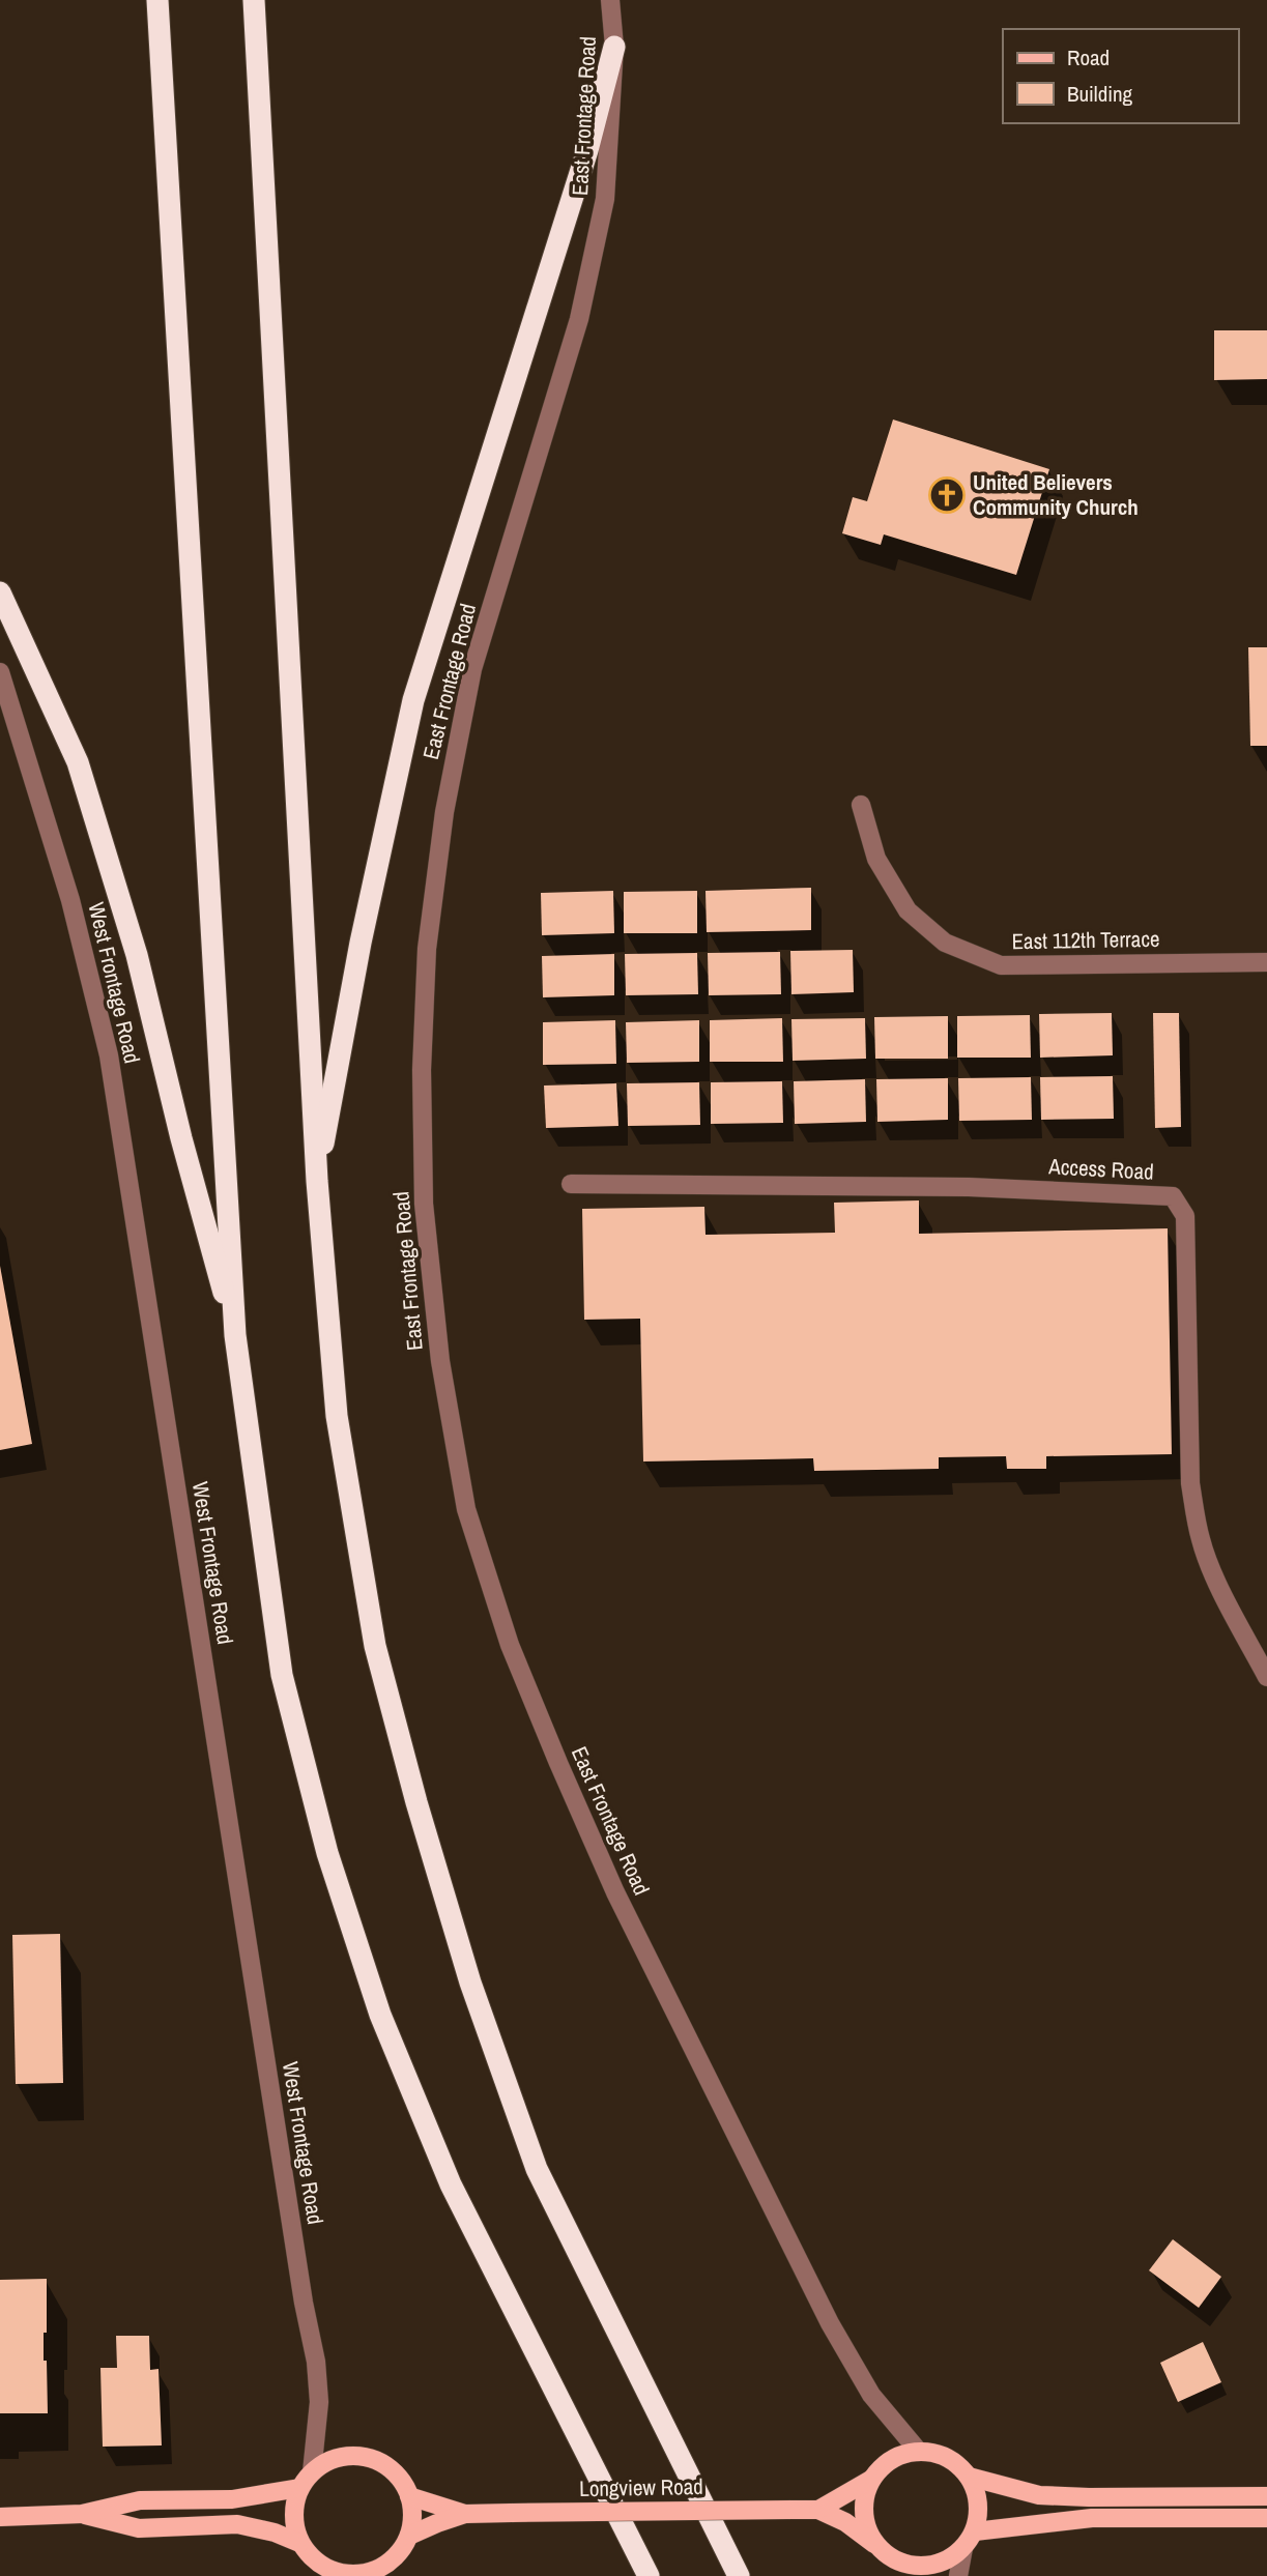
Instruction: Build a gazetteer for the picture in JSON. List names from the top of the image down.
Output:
{
  "streets": {
    "main road": ["Longview Road"],
    "street": [
      "East Frontage Road",
      "East 112th Terrace",
      "West Frontage Road",
      "Access Road"
    ]
  },
  "crossings": [
    ["East Frontage Road", "Longview Road"],
    ["West Frontage Road", "Longview Road"]
  ],
  "places": {
    "church": ["United Believers Community Church"]
  },
  "legend": ["Road", "Building"]
}
